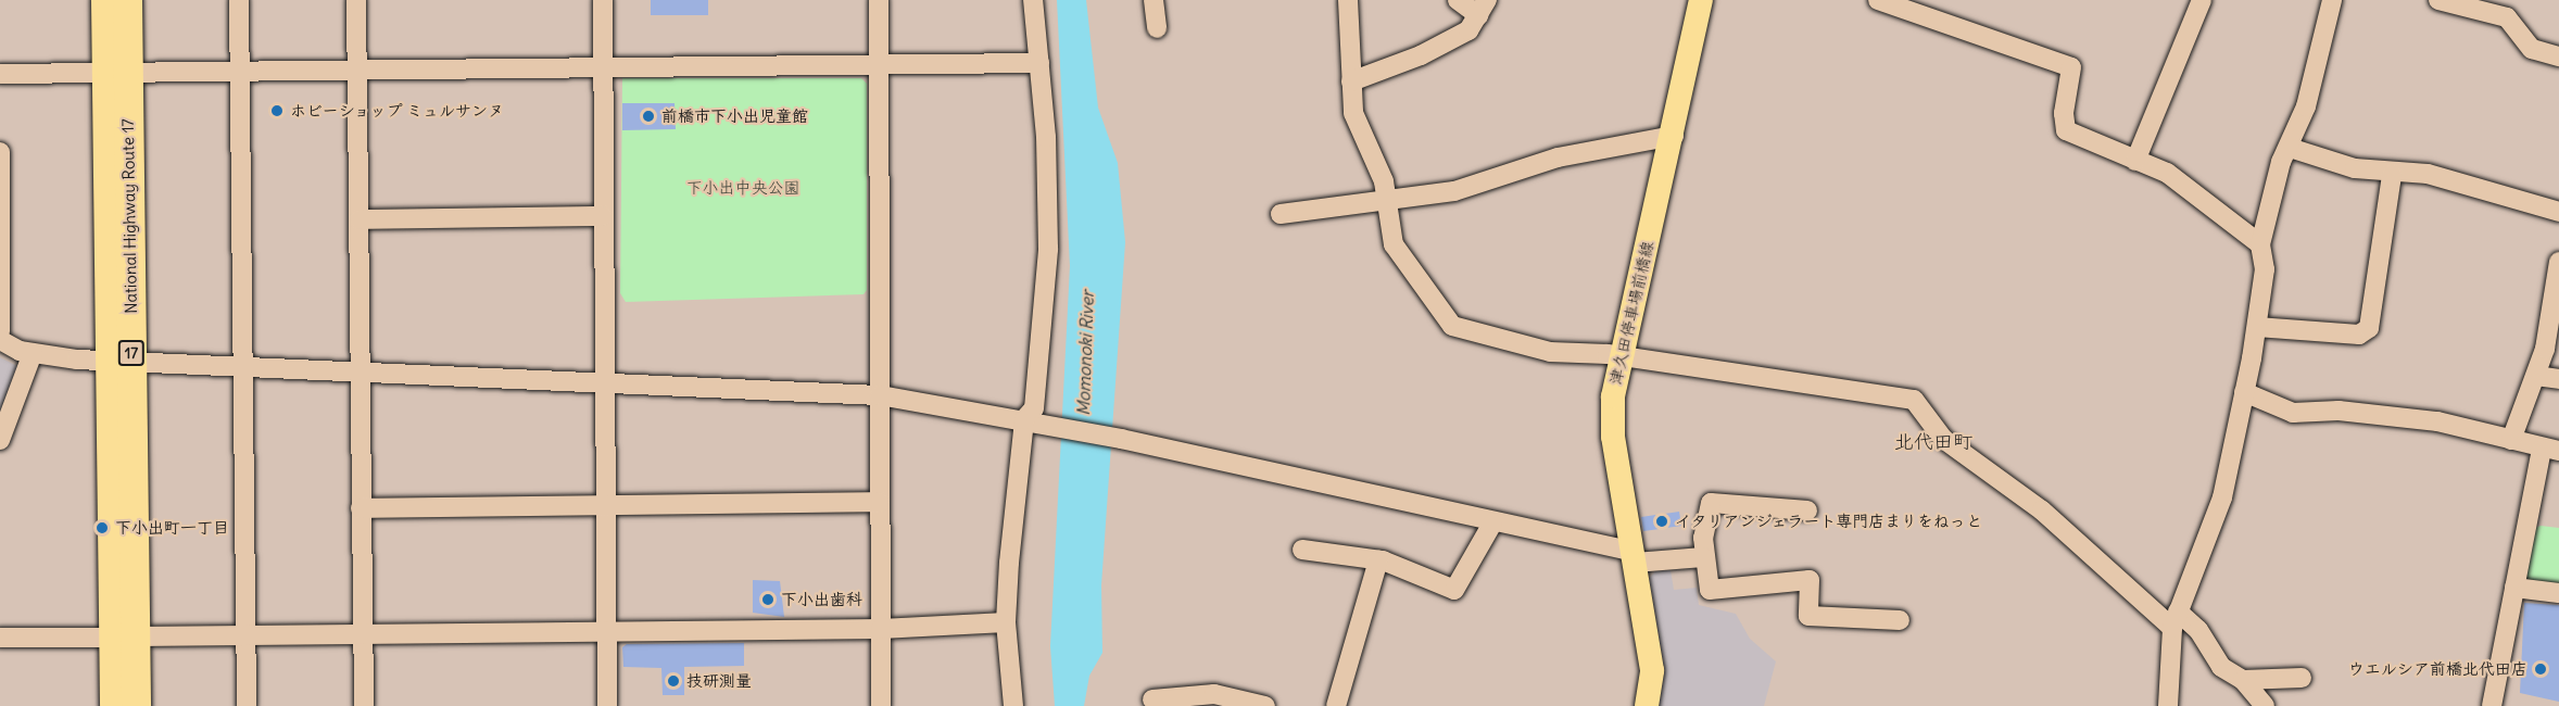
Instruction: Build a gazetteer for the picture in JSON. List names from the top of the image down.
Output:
{
  "streets": {
    "highway": ["National Highway Route 17", "17"],
    "main road": ["津久田停車場前橋線"]
  },
  "districts": ["北代田町"],
  "water": ["Momonoki River"],
  "parks": ["下小出中央公園"],
  "places": [
    "ホビーショップ ミュルサンヌ",
    "前橋市下小出児童館",
    "イタリアンジェラート専門店まりをねっと",
    "下小出町一丁目",
    "下小出歯科",
    "ウエルシア前橋北代田店",
    "技研測量"
  ]
}
